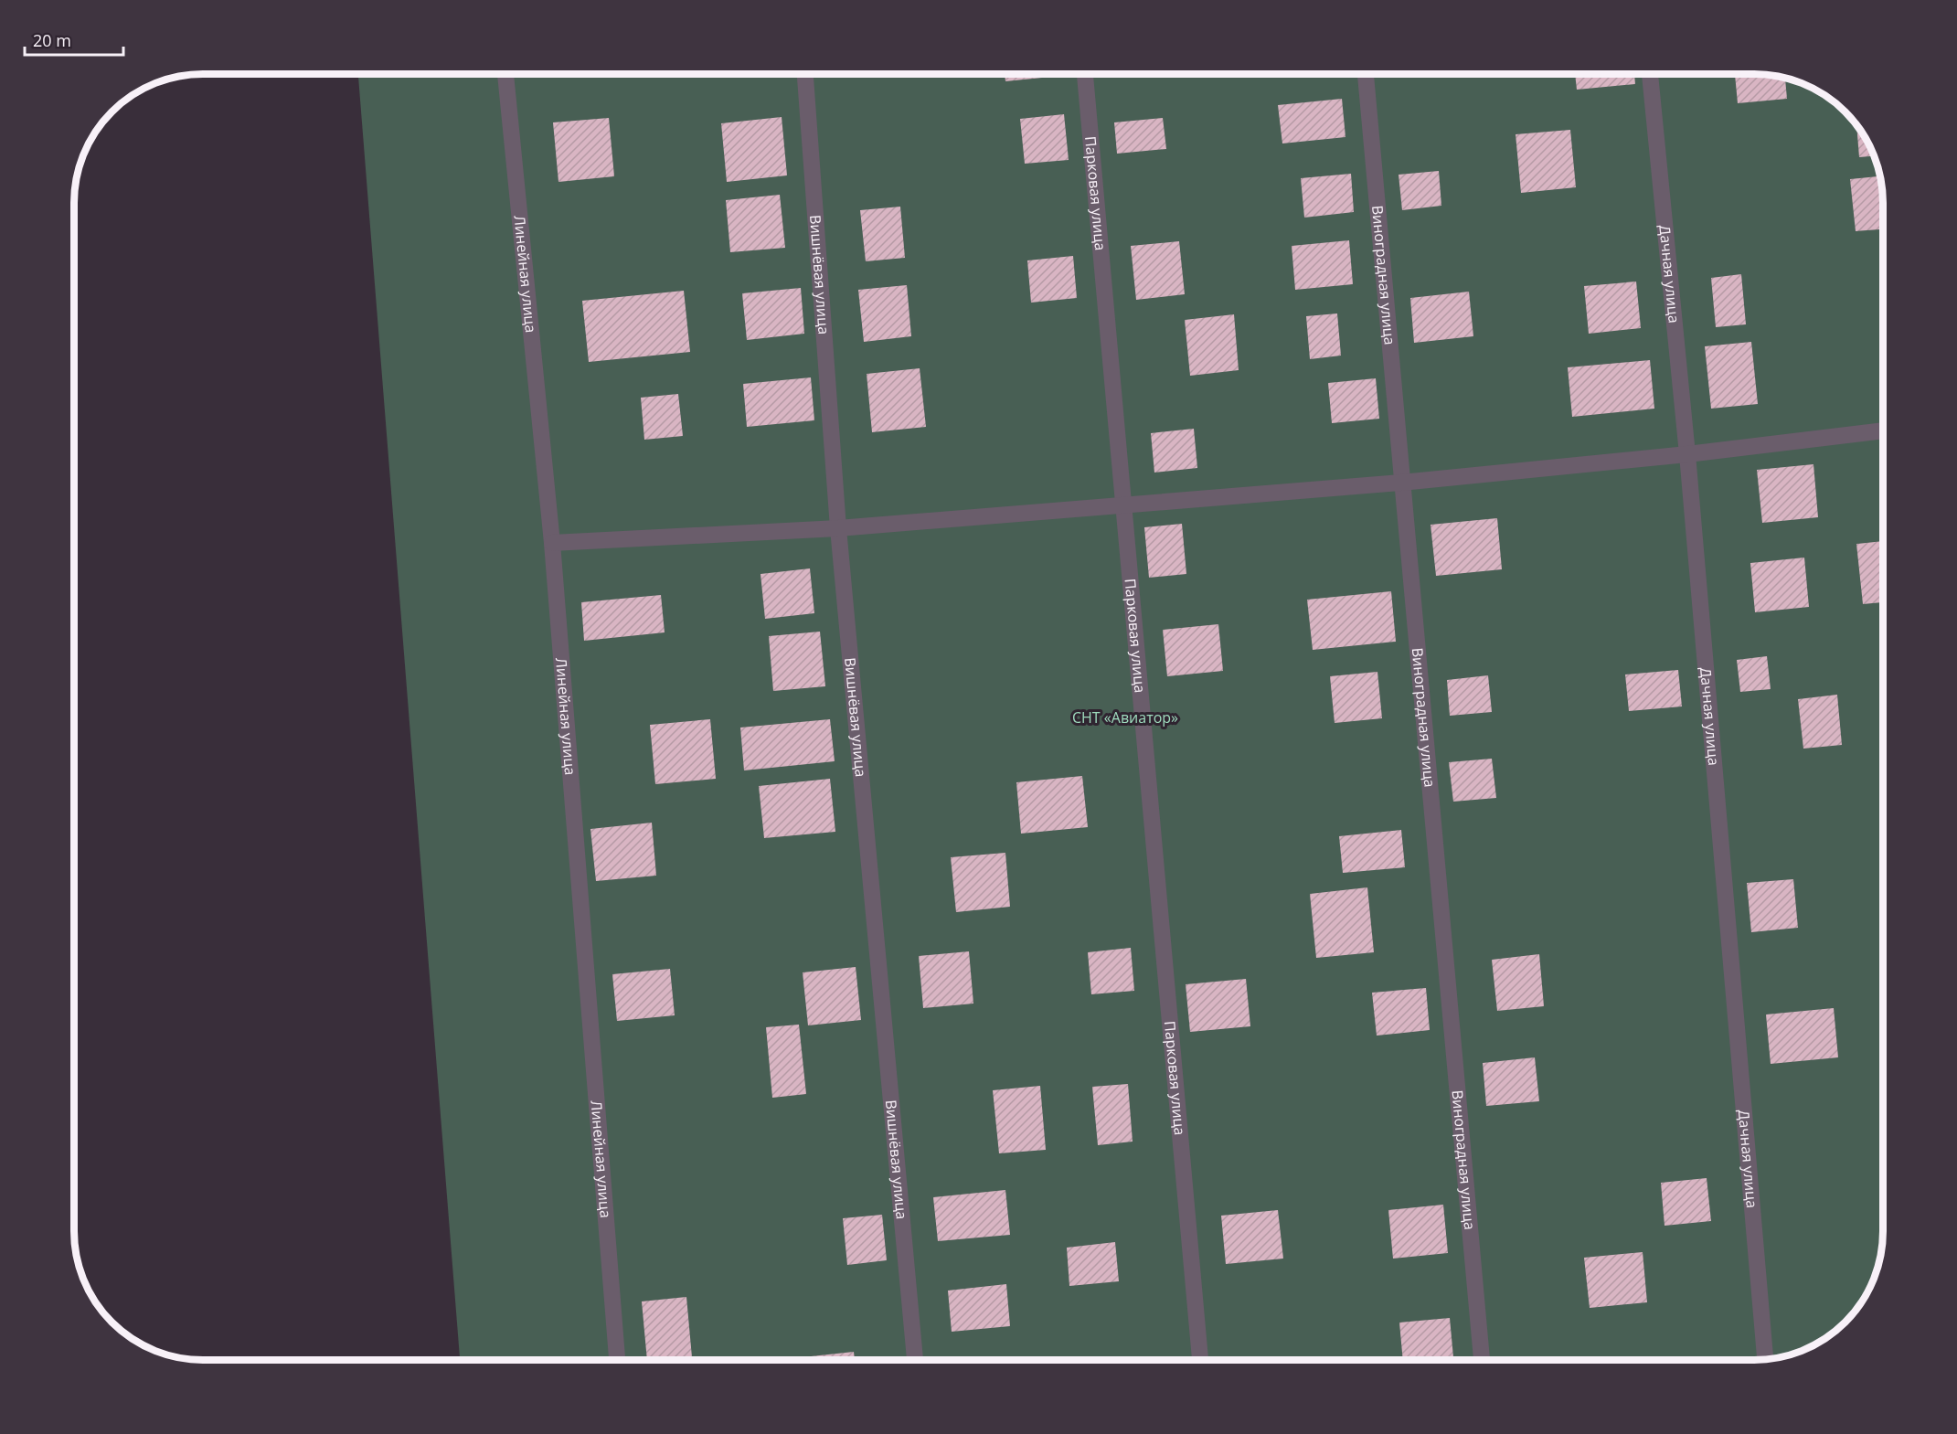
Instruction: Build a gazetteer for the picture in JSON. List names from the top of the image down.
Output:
{
  "streets": {
    "street": [
      "Парковая улица",
      "Дачная улица",
      "Линейная улица",
      "Вишнёвая улица",
      "Виноградная улица"
    ]
  },
  "parks": ["СНТ «Авиатор»"],
  "scale_bar": "20 m"
}
